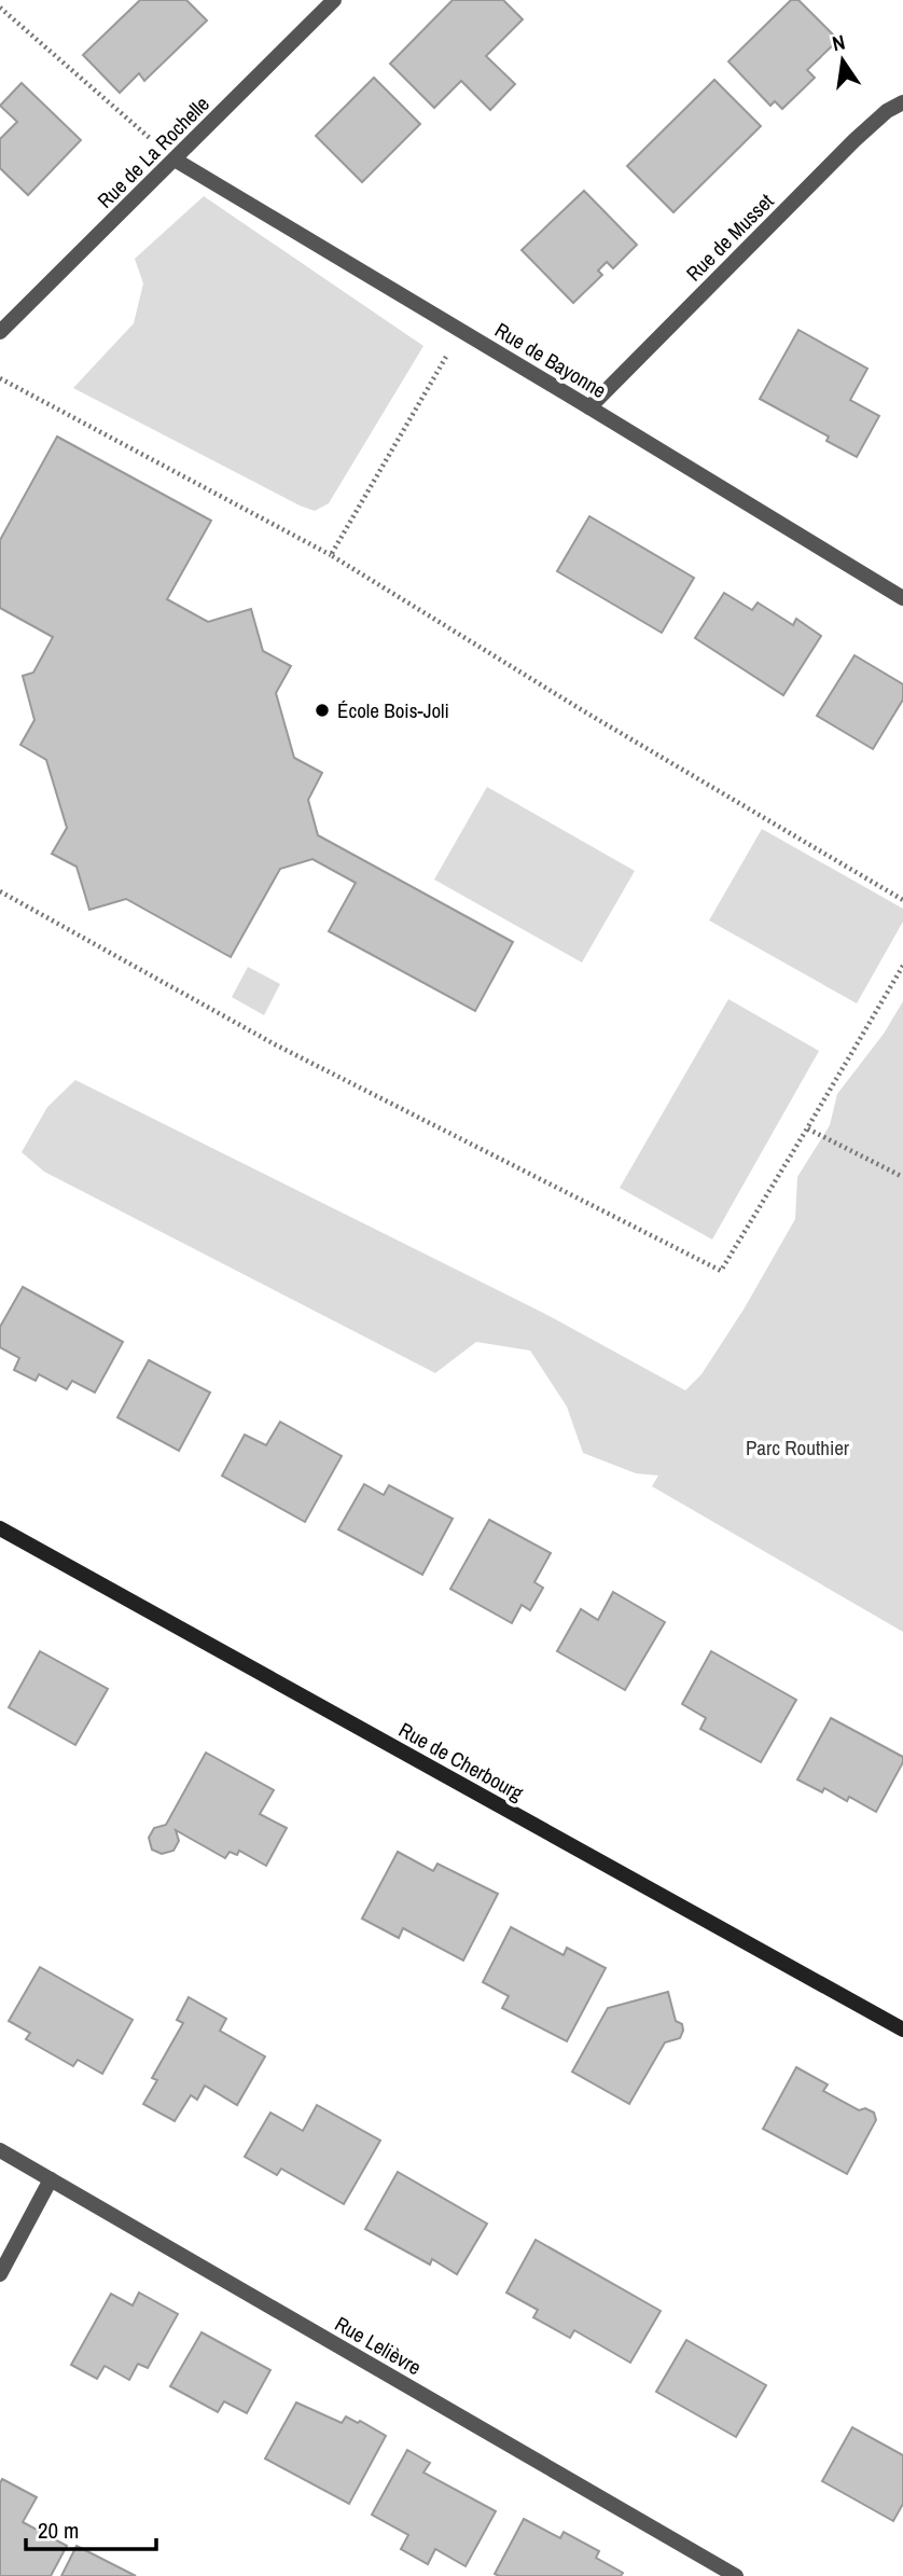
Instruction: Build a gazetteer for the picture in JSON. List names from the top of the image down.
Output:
{
  "streets": {
    "street": [
      "Rue de La Rochelle",
      "Rue de Musset",
      "Rue de Bayonne",
      "Rue de Cherbourg",
      "Rue Lelièvre"
    ]
  },
  "crossings": [
    ["Rue de La Rochelle", "Rue de Bayonne"],
    ["Rue de Musset", "Rue de Bayonne"]
  ],
  "parks": ["Parc Routhier"],
  "places": ["École Bois-Joli"],
  "scale_bar": "20 m",
  "north": "top"
}
